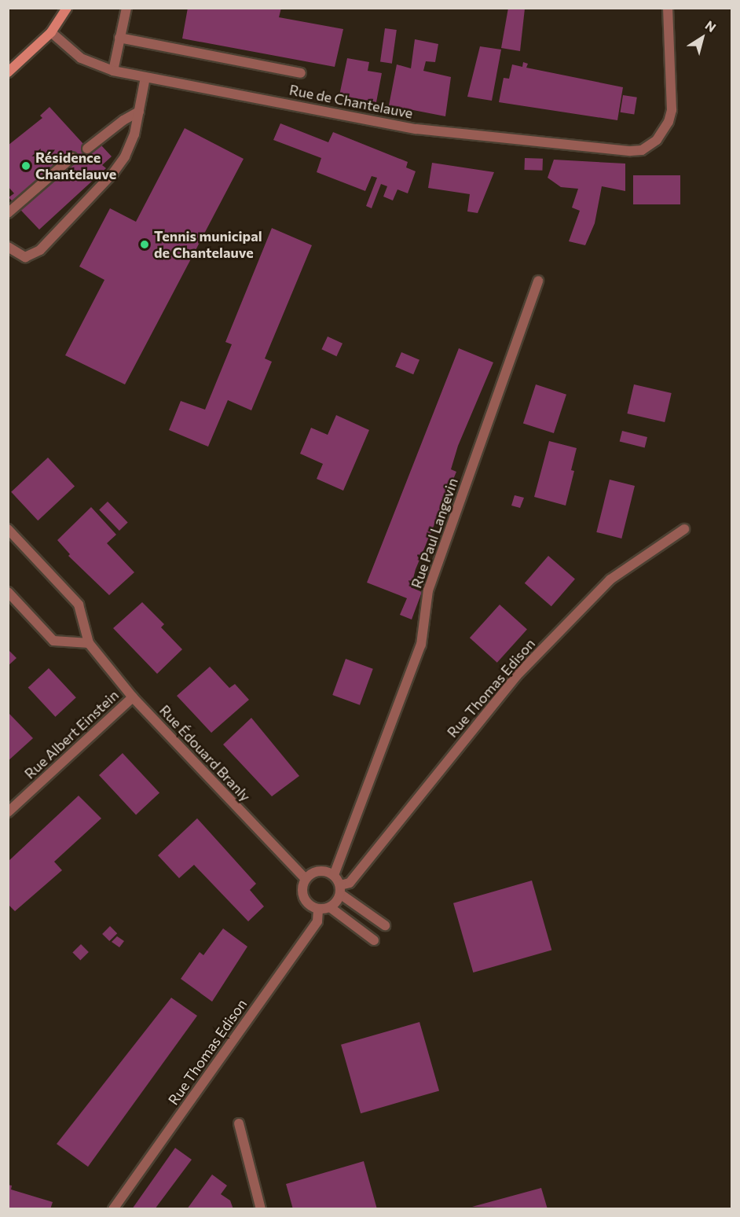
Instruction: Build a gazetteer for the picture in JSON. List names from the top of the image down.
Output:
{
  "streets": {
    "street": [
      "Rue de Chantelauve",
      "Rue Paul Langevin",
      "Rue Thomas Edison",
      "Rue Albert Einstein",
      "Rue Édouard Branly"
    ]
  },
  "crossings": [
    ["Rue Paul Langevin", "Rue Thomas Edison"],
    ["Rue Paul Langevin", "Rue Édouard Branly"],
    ["Rue Thomas Edison", "Rue Édouard Branly"],
    ["Rue Albert Einstein", "Rue Édouard Branly"]
  ],
  "places": ["Résidence Chantelauve", "Tennis municipal de Chantelauve"],
  "north": "top right"
}
